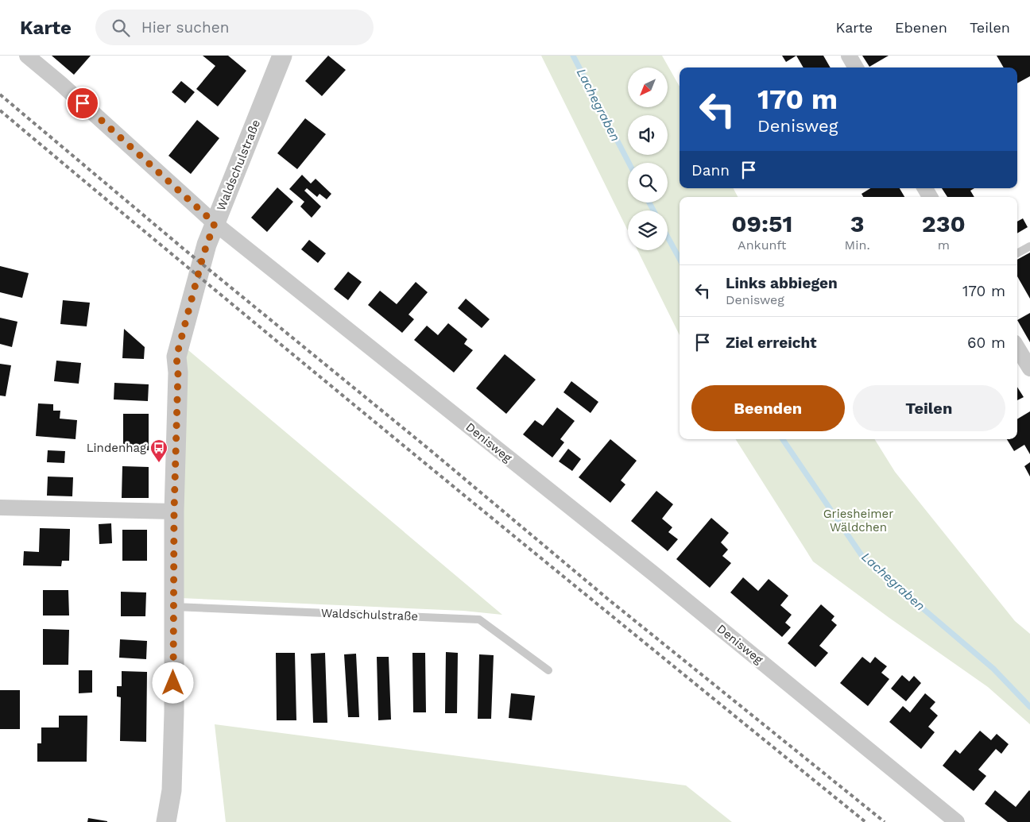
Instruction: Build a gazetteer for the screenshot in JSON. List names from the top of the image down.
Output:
{
  "streets": {
    "street": ["Waldschulstraße", "Denisweg"]
  },
  "crossings": [
    ["Waldschulstraße", "Denisweg"]
  ],
  "water": ["Lachegraben"],
  "parks": ["Griesheimer Wäldchen"],
  "places": {
    "bus stop": ["Lindenhag"]
  },
  "north": "bottom left",
  "page": {
    "header": "Karte",
    "search": "Hier suchen",
    "nav": ["Karte", "Ebenen", "Teilen"],
    "turn": ["170 m", "Denisweg"],
    "then": "Dann",
    "eta": [
      "09:51",
      "Ankunft",
      "3",
      "Min.",
      "230",
      "m"
    ],
    "list": [
      {
        "name": "Links abbiegen",
        "note": "Denisweg",
        "value": "170 m"
      },
      {
        "name": "Ziel erreicht",
        "value": "60 m"
      }
    ],
    "buttons": ["Beenden", "Teilen"]
  }
}
